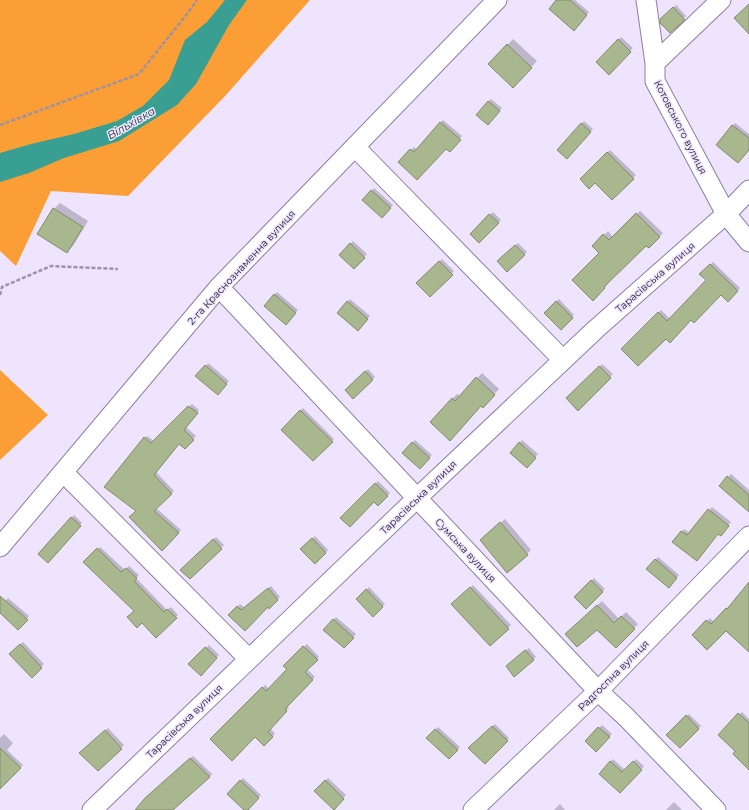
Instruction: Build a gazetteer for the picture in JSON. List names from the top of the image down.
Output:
{
  "streets": {
    "street": [
      "Котовського вулиця",
      "2-га Краснознаменна вулиця",
      "Тарасівська вулиця",
      "Сумська вулиця",
      "Радгоспна вулиця"
    ]
  },
  "crossings": [
    ["Котовського вулиця", "Тарасівська вулиця"],
    ["2-га Краснознаменна вулиця", "Сумська вулиця"],
    ["Тарасівська вулиця", "Сумська вулиця"],
    ["Сумська вулиця", "Радгоспна вулиця"]
  ],
  "water": ["Вільхівка"]
}
